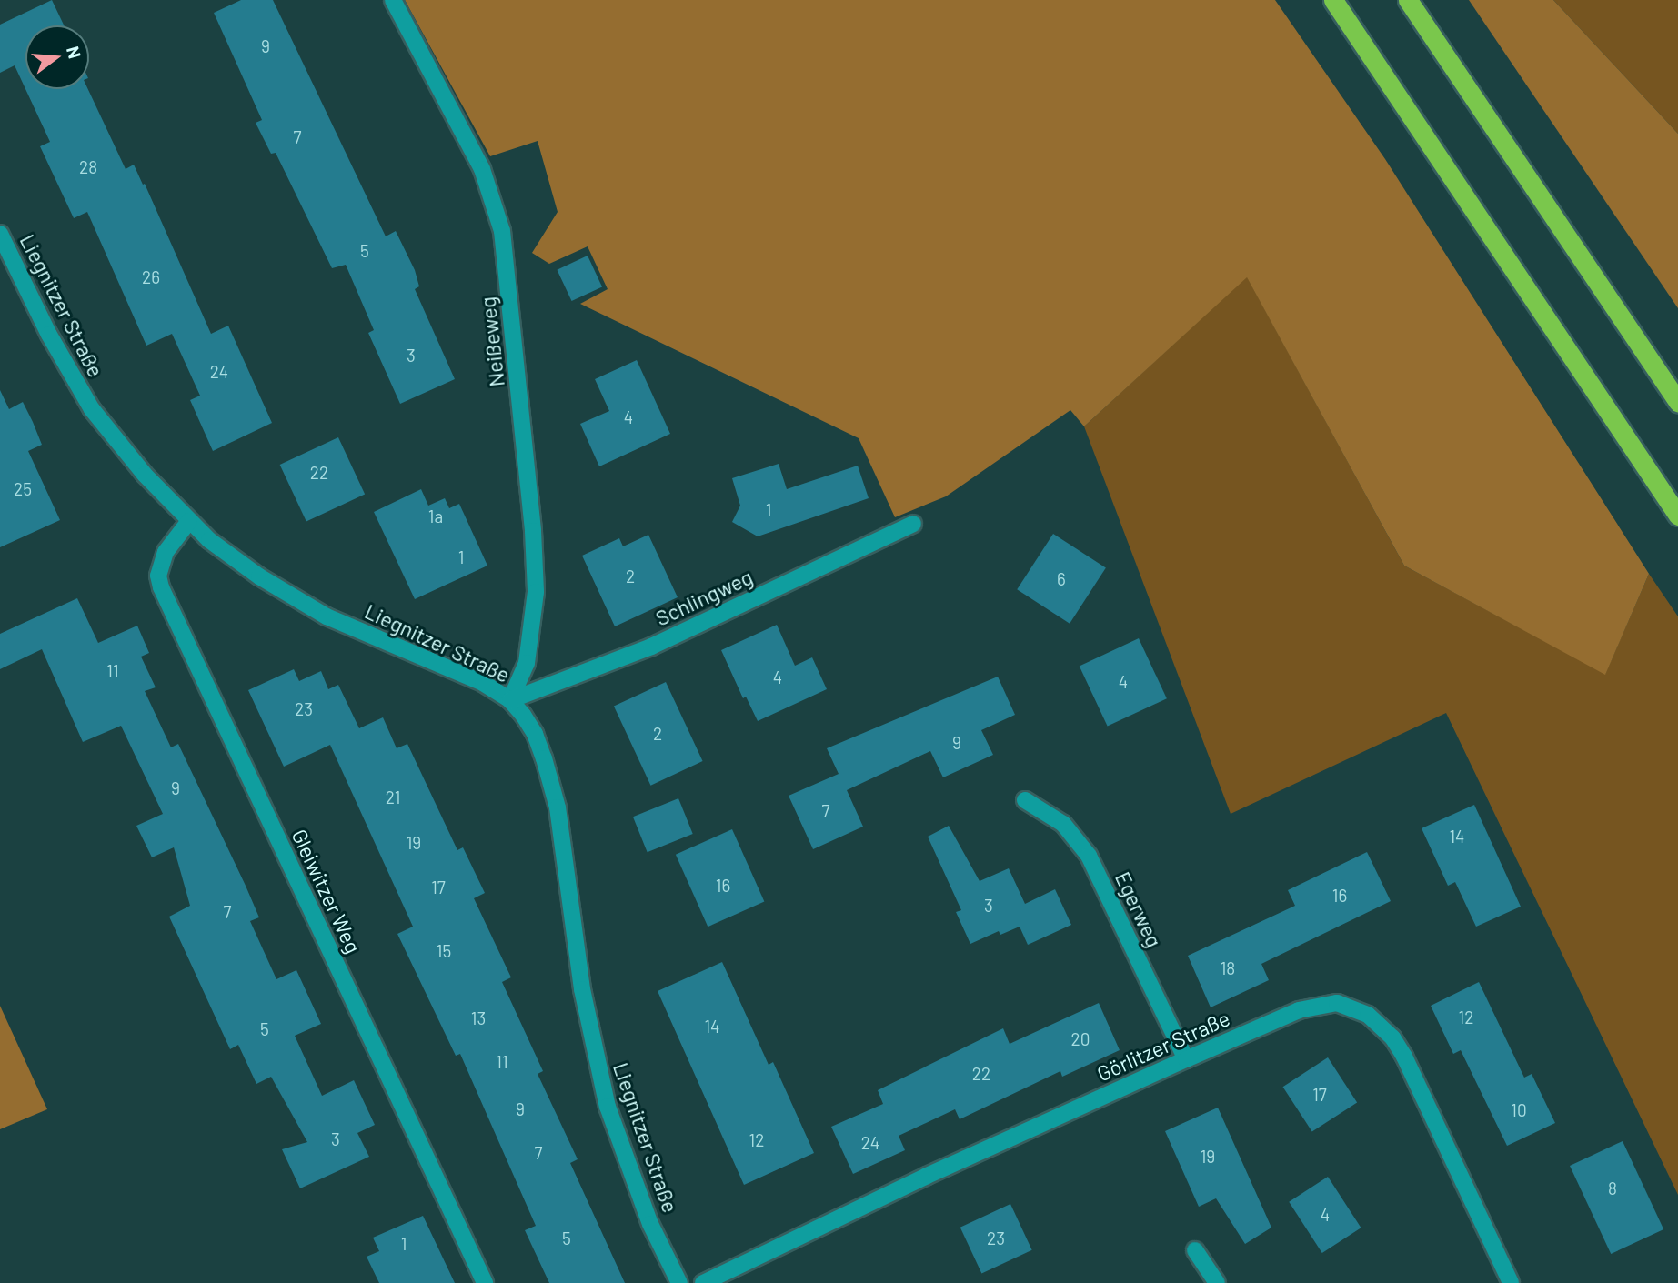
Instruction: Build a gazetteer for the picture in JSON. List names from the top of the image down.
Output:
{
  "streets": {
    "street": [
      "Liegnitzer Straße",
      "Neißeweg",
      "Schlingweg",
      "Gleiwitzer Weg",
      "Egerweg",
      "Görlitzer Straße"
    ]
  },
  "crossings": [
    ["Liegnitzer Straße", "Neißeweg"],
    ["Liegnitzer Straße", "Schlingweg"],
    ["Liegnitzer Straße", "Gleiwitzer Weg"],
    ["Neißeweg", "Schlingweg"],
    ["Egerweg", "Görlitzer Straße"]
  ],
  "house_numbers": [
    "9",
    "7",
    "28",
    "5",
    "26",
    "3",
    "24",
    "4",
    "22",
    "25",
    "1",
    "1a",
    "1",
    "2",
    "6",
    "11",
    "4",
    "4",
    "23",
    "2",
    "9",
    "9",
    "21",
    "7",
    "14",
    "19",
    "16",
    "17",
    "16",
    "3",
    "7",
    "15",
    "18",
    "12",
    "13",
    "14",
    "5",
    "20",
    "11",
    "22",
    "17",
    "9",
    "10",
    "3",
    "12",
    "24",
    "7",
    "19",
    "8",
    "4",
    "5",
    "23",
    "1"
  ],
  "north": "right"
}
